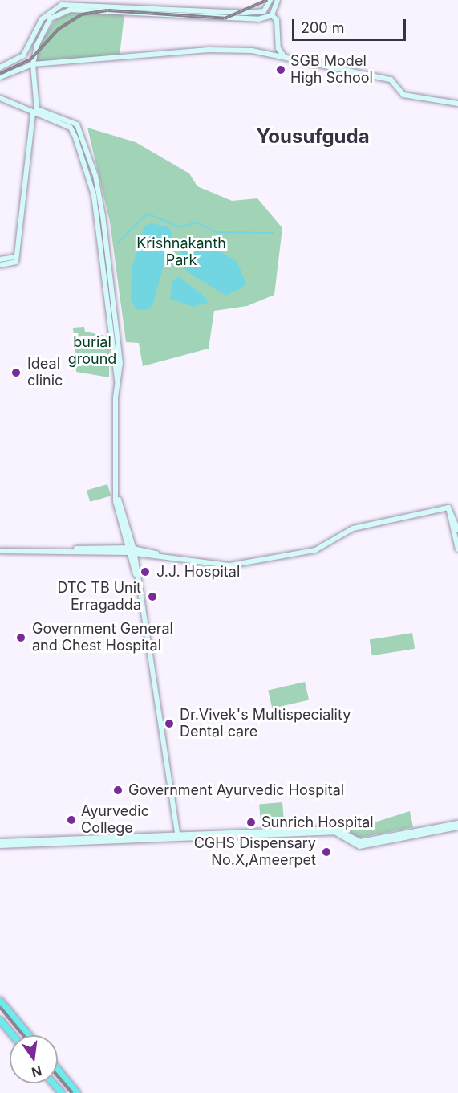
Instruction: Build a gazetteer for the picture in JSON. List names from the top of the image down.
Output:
{
  "districts": ["Yousufguda"],
  "parks": ["Krishnakanth Park", "burial ground"],
  "places": [
    "SGB Model High School",
    "Ideal clinic",
    "J.J. Hospital",
    "DTC TB Unit Erragadda",
    "Government General and Chest Hospital",
    "Dr.Vivek's Multispeciality Dental care",
    "Government Ayurvedic Hospital",
    "Ayurvedic College",
    "Sunrich Hospital",
    "CGHS Dispensary No.X,Ameerpet"
  ],
  "scale_bar": "200 m",
  "north": "bottom"
}
